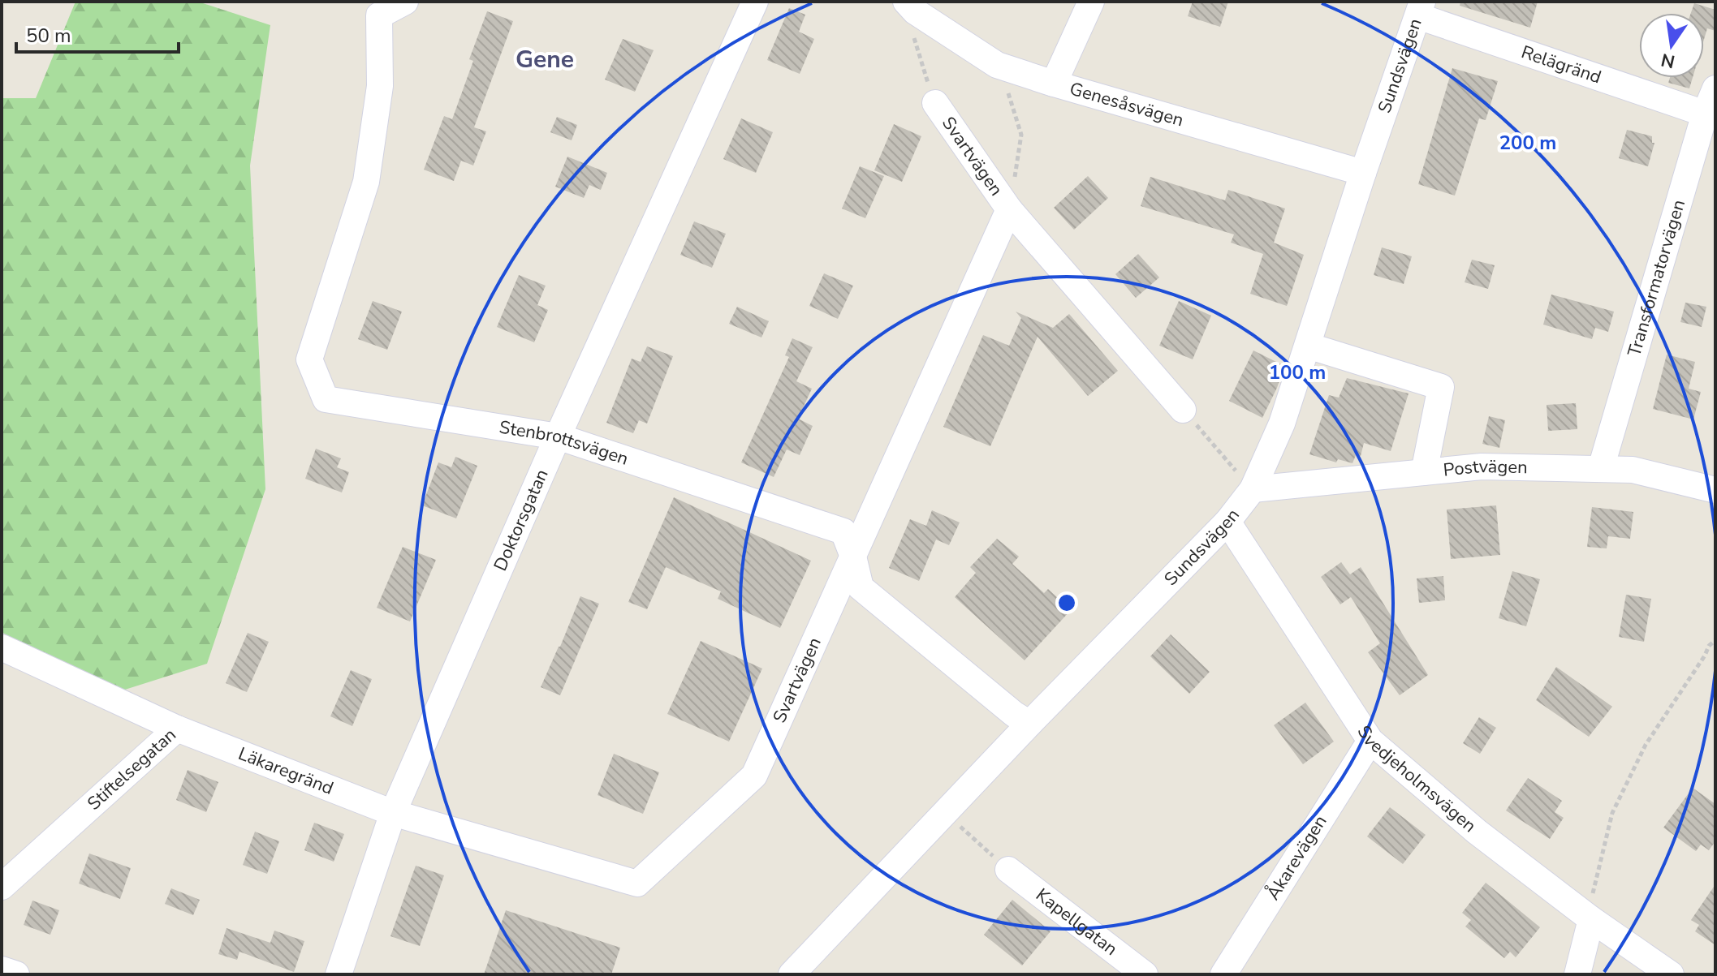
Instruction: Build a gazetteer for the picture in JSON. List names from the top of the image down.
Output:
{
  "streets": {
    "street": [
      "Sundsvägen",
      "Relägränd",
      "Genesåsvägen",
      "Svartvägen",
      "Transformatorvägen",
      "Stenbrottsvägen",
      "Postvägen",
      "Doktorsgatan",
      "Stiftelsegatan",
      "Läkaregränd",
      "Svedjeholmsvägen",
      "Åkarevägen",
      "Kapellgatan"
    ]
  },
  "crossings": [
    ["Sundsvägen", "Relägränd"],
    ["Sundsvägen", "Genesåsvägen"],
    ["Sundsvägen", "Stenbrottsvägen"],
    ["Sundsvägen", "Postvägen"],
    ["Sundsvägen", "Svedjeholmsvägen"],
    ["Relägränd", "Transformatorvägen"],
    ["Svartvägen", "Stenbrottsvägen"],
    ["Svartvägen", "Doktorsgatan"],
    ["Svartvägen", "Läkaregränd"],
    ["Transformatorvägen", "Postvägen"],
    ["Stenbrottsvägen", "Doktorsgatan"],
    ["Doktorsgatan", "Läkaregränd"],
    ["Stiftelsegatan", "Läkaregränd"],
    ["Svedjeholmsvägen", "Åkarevägen"]
  ],
  "districts": ["Gene"],
  "scale_bar": "50 m",
  "north": "bottom",
  "rings": ["200 m", "100 m"]
}
